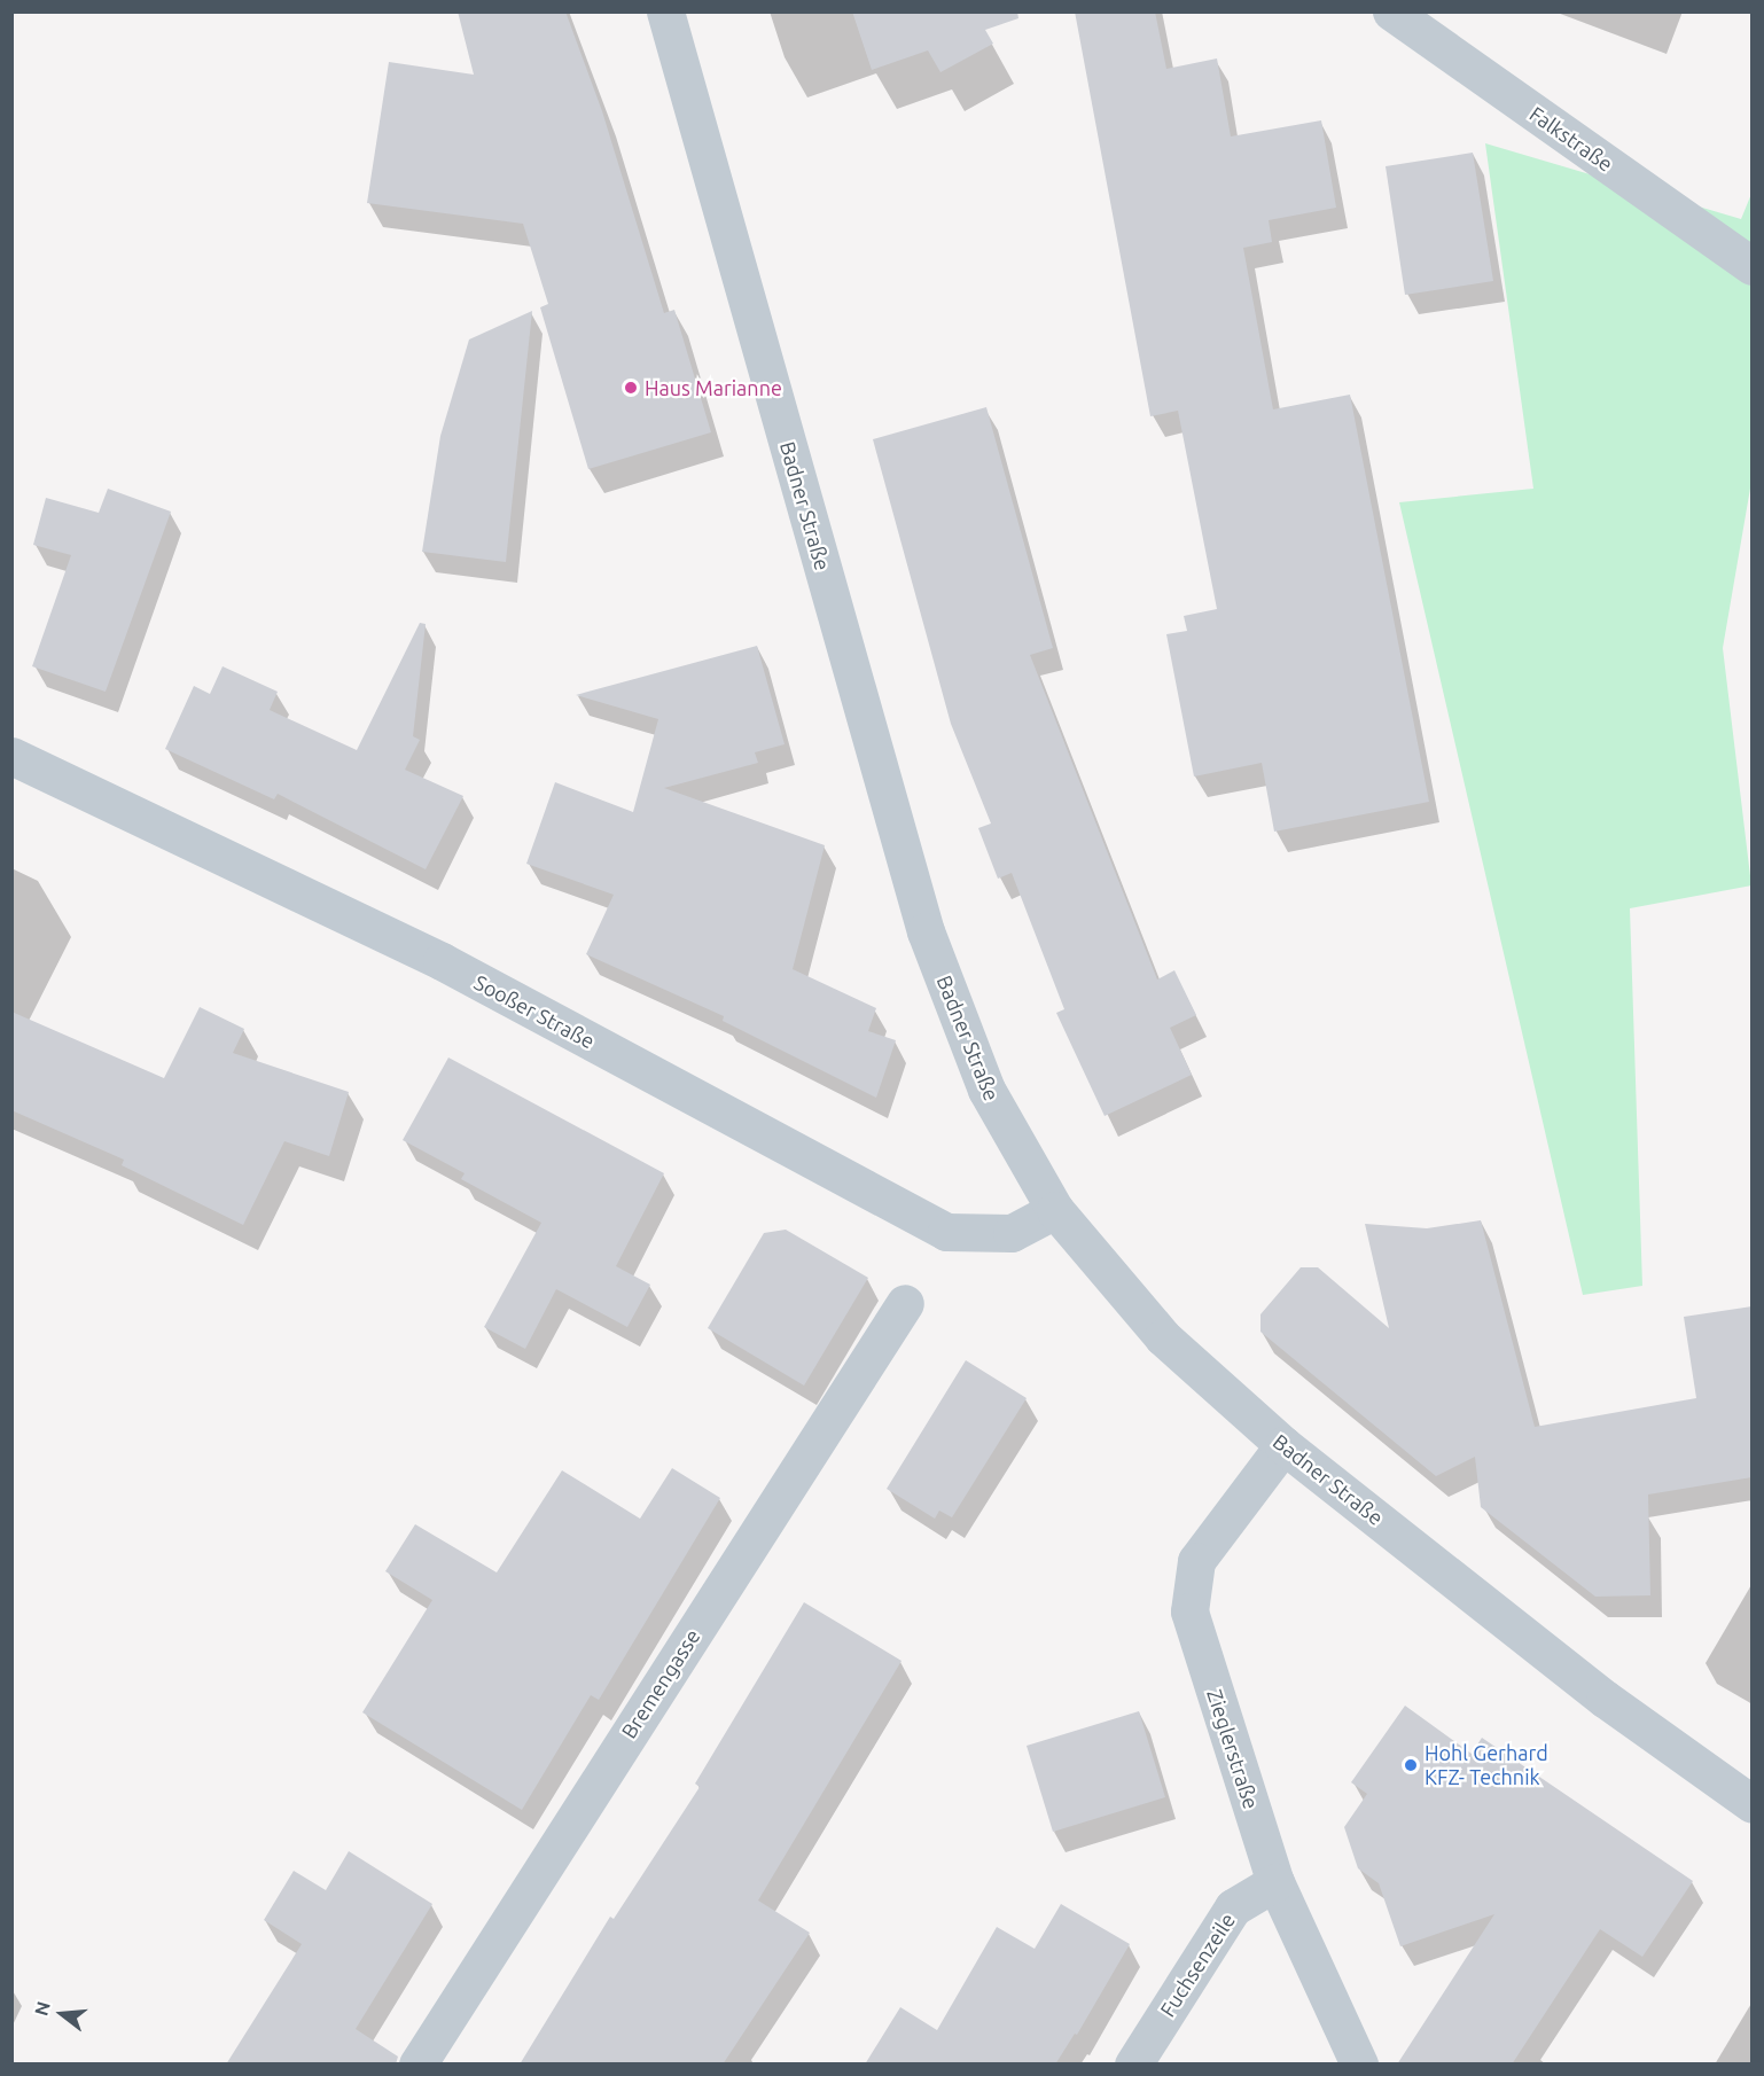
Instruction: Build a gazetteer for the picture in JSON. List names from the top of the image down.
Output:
{
  "streets": {
    "street": [
      "Falkstraße",
      "Badner Straße",
      "Sooßer Straße",
      "Bremengasse",
      "Zieglerstraße",
      "Fuchsenzeile"
    ]
  },
  "crossings": [
    ["Badner Straße", "Sooßer Straße"],
    ["Badner Straße", "Zieglerstraße"],
    ["Zieglerstraße", "Fuchsenzeile"]
  ],
  "places": ["Haus Marianne", "Hohl Gerhard KFZ- Technik"],
  "north": "left"
}
